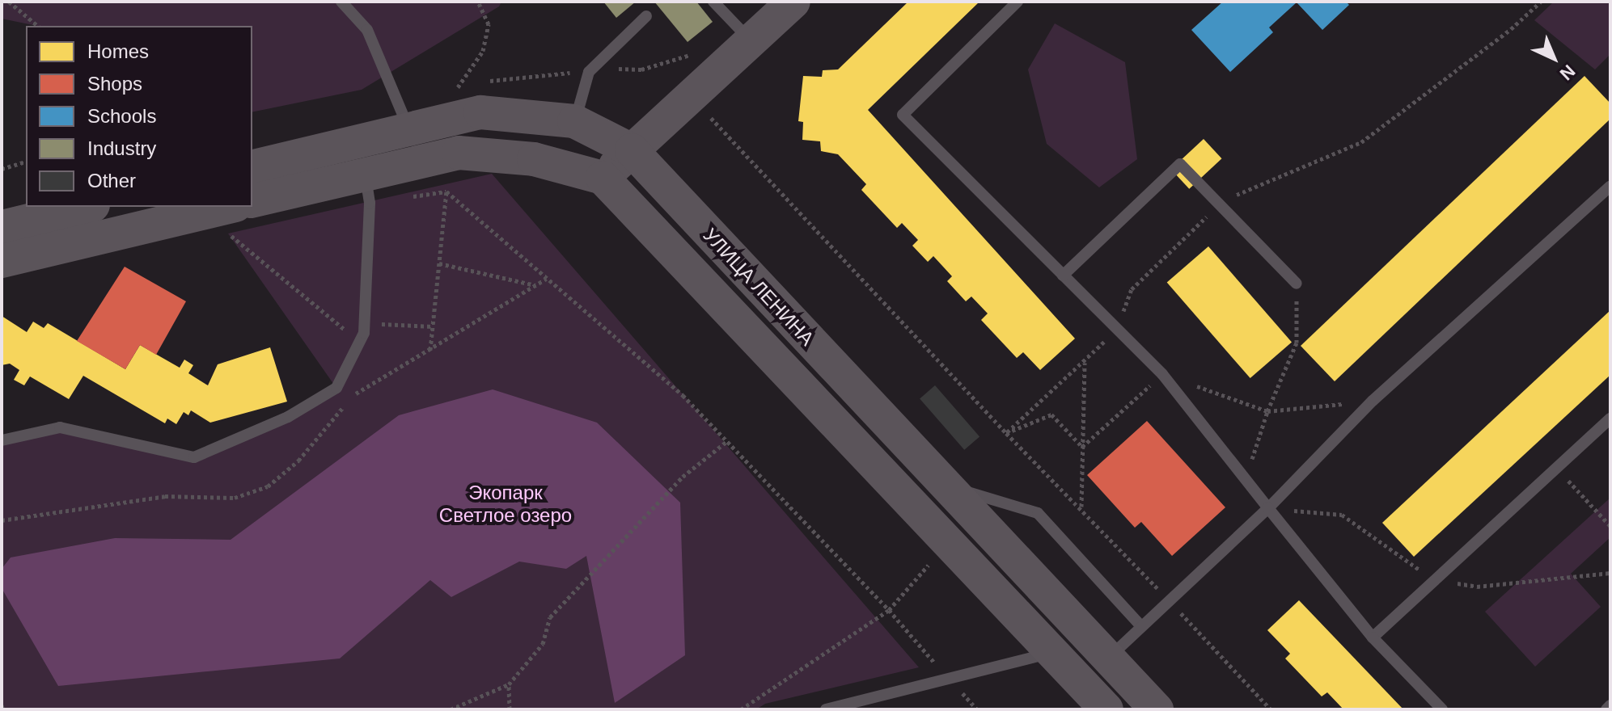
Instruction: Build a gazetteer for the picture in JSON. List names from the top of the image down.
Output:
{
  "streets": {
    "main road": ["УЛИЦА ЛЕНИНА"]
  },
  "parks": ["Экопарк Светлое озеро"],
  "legend": [
    "Homes",
    "Shops",
    "Schools",
    "Industry",
    "Other"
  ],
  "north": "bottom right"
}
